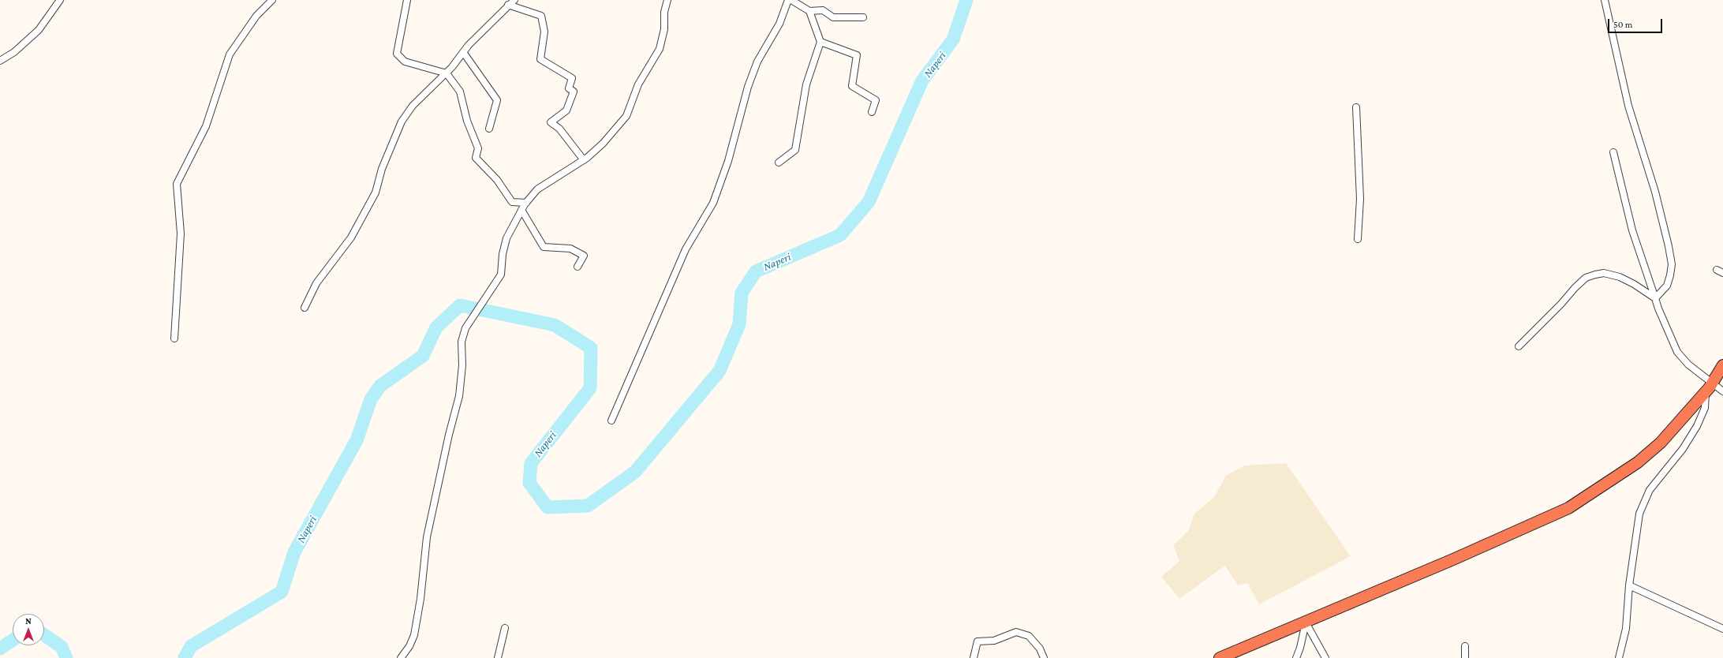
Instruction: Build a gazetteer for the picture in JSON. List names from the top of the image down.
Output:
{
  "water": ["Naperi"],
  "scale_bar": "50 m",
  "north": "top"
}
